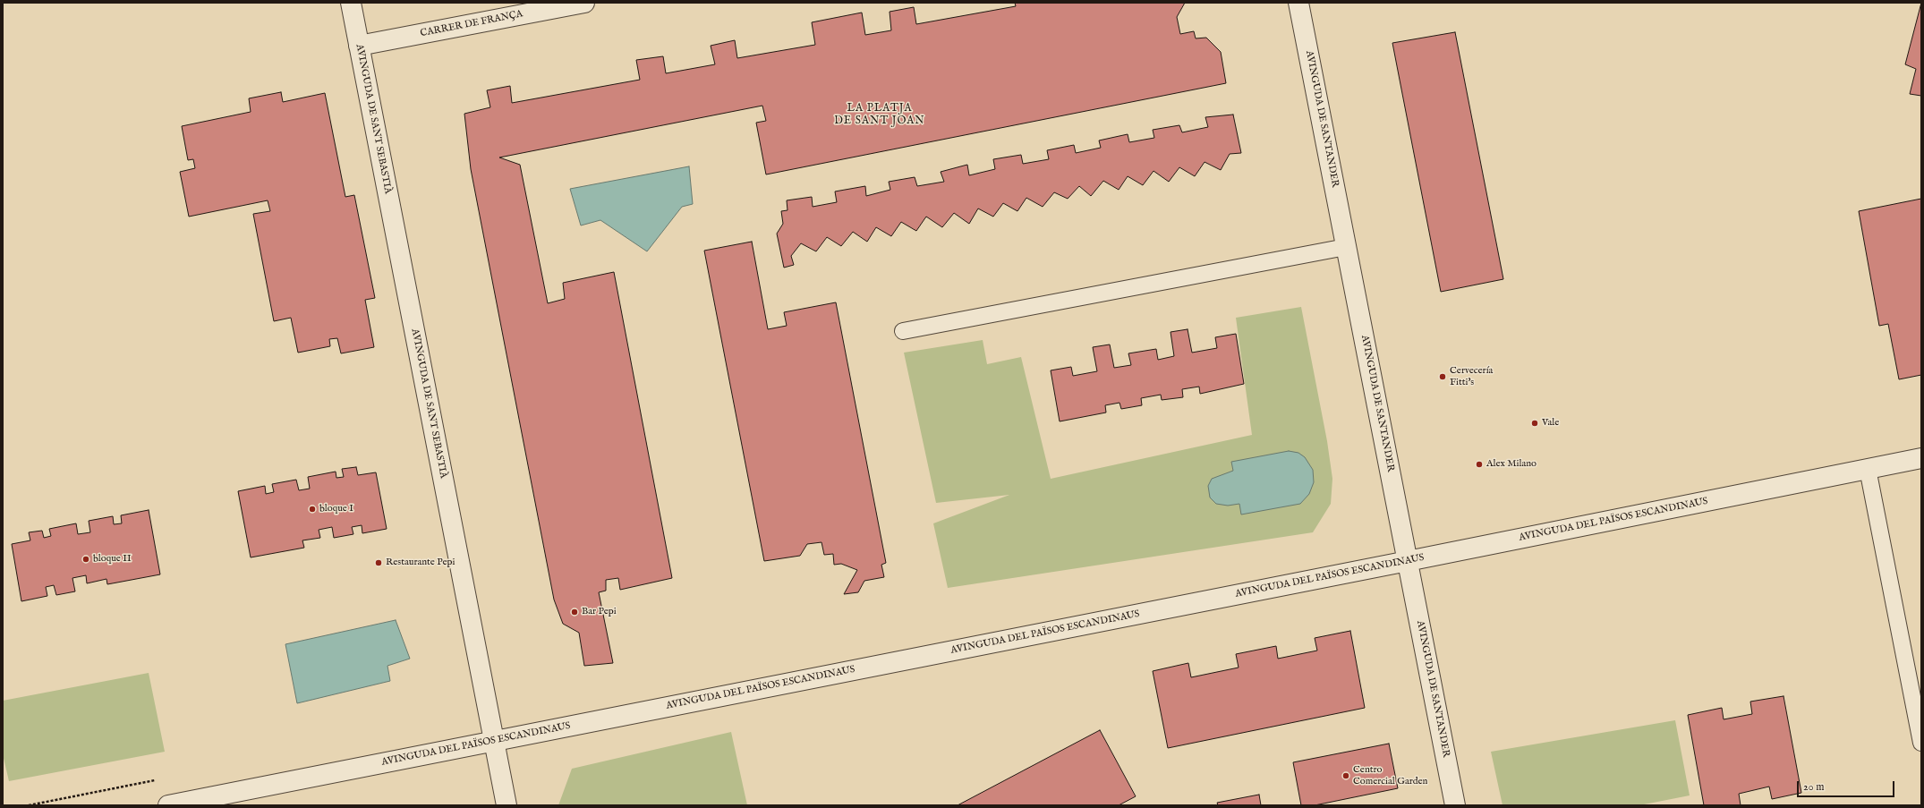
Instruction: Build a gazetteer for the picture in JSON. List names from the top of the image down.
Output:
{
  "streets": {
    "street": [
      "CARRER DE FRANÇA",
      "AVINGUDA DE SANT SEBASTIÀ",
      "AVINGUDA DE SANTANDER",
      "AVINGUDA DEL PAÏSOS ESCANDINAUS"
    ]
  },
  "crossings": [
    ["CARRER DE FRANÇA", "AVINGUDA DE SANT SEBASTIÀ"],
    ["AVINGUDA DE SANT SEBASTIÀ", "AVINGUDA DEL PAÏSOS ESCANDINAUS"],
    ["AVINGUDA DE SANTANDER", "AVINGUDA DEL PAÏSOS ESCANDINAUS"]
  ],
  "districts": ["LA PLATJA DE SANT JOAN"],
  "places": [
    "Cervecería Fitti's",
    "Vale",
    "Alex Milano",
    "bloque I",
    "bloque II",
    "Restaurante Pepi",
    "Bar Pepi",
    "Centro Comercial Garden"
  ],
  "scale_bar": "20 m"
}
